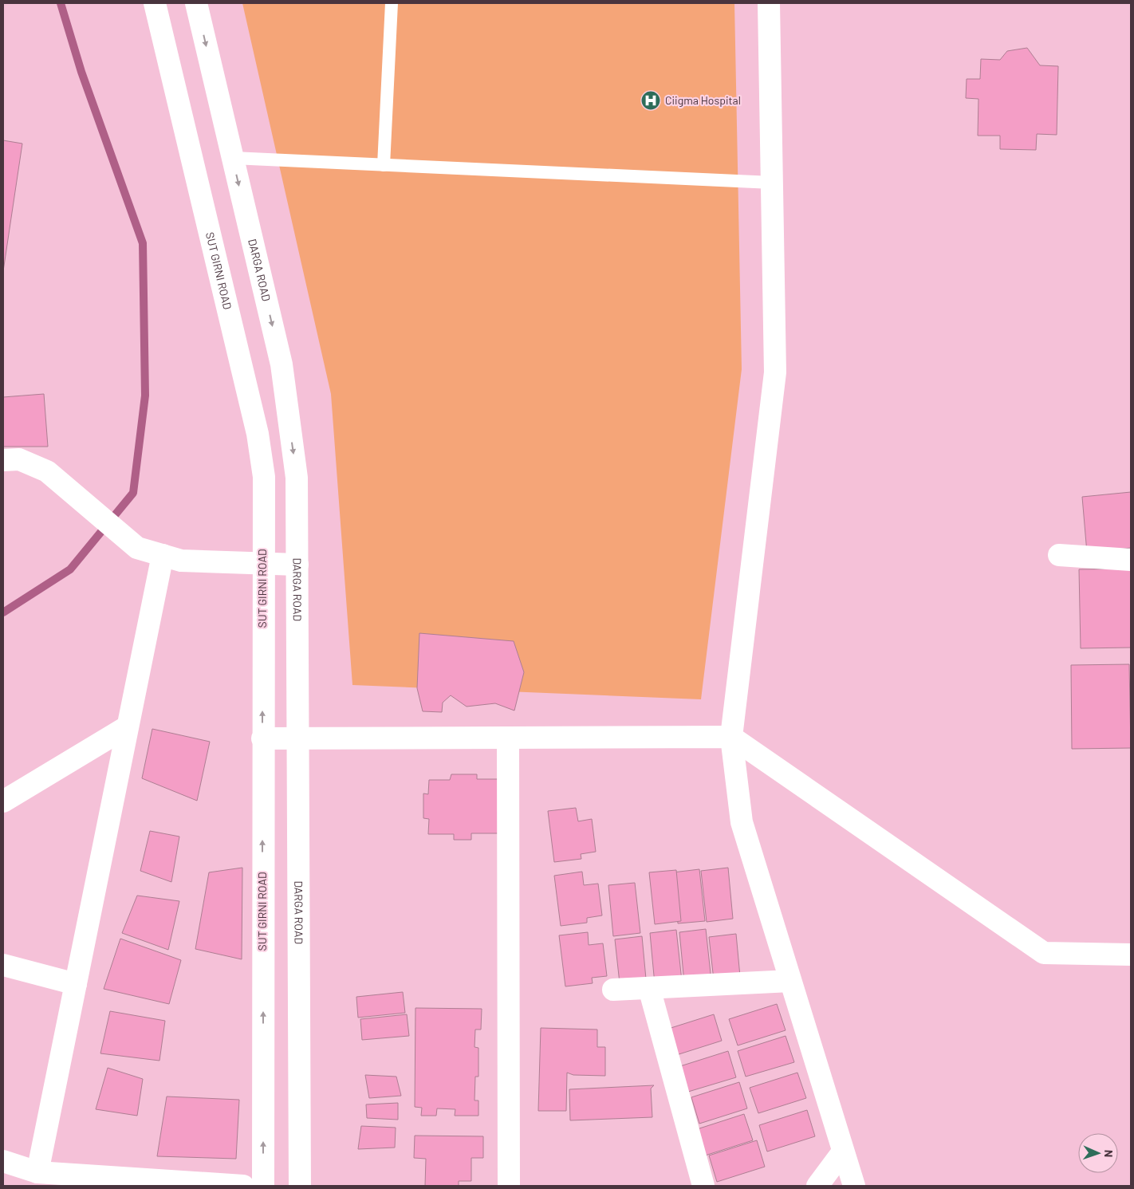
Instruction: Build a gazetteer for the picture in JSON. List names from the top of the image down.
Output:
{
  "streets": {
    "street": ["DARGA ROAD", "SUT GIRNI ROAD"]
  },
  "one_way": ["DARGA ROAD"],
  "places": {
    "hospital": ["Ciigma Hospital"]
  },
  "north": "right"
}
